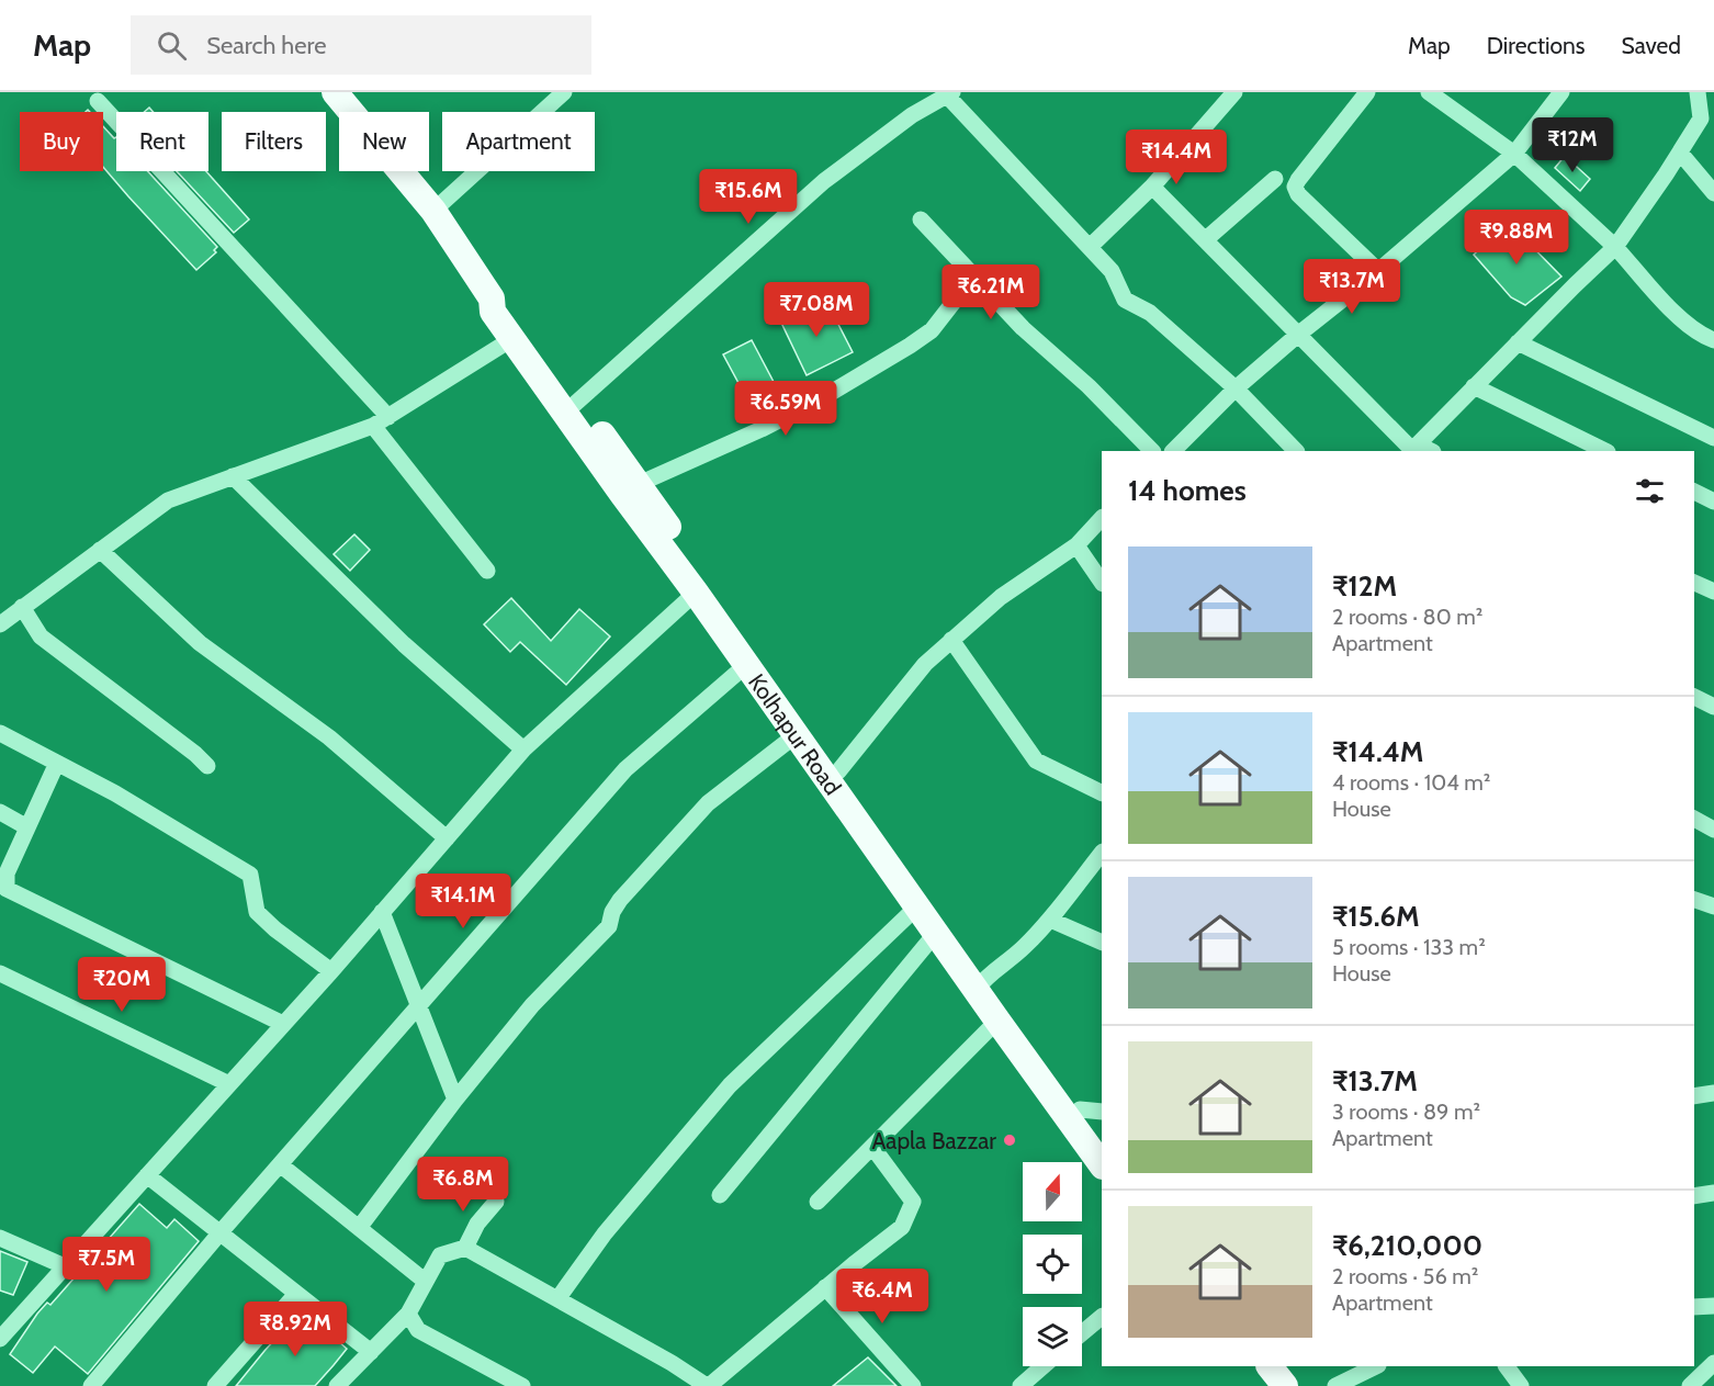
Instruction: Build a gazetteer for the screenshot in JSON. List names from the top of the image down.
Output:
{
  "streets": {
    "main road": ["Kolhapur Road"]
  },
  "places": ["Aapla Bazzar"],
  "north": "top",
  "page": {
    "header": "Map",
    "search": "Search here",
    "nav": ["Map", "Directions", "Saved"],
    "chip": [
      "Buy",
      "Rent",
      "Filters",
      "New",
      "Apartment"
    ],
    "price": [
      "₹12M",
      "₹14.4M",
      "₹15.6M",
      "₹9.88M",
      "₹13.7M",
      "₹6.21M",
      "₹7.08M",
      "₹6.59M",
      "₹14.1M",
      "₹20M",
      "₹6.8M",
      "₹7.5M",
      "₹6.4M",
      "₹8.92M"
    ],
    "heading": "14 homes",
    "list": [
      {
        "name": "₹12M",
        "note": "2 rooms · 80 m² · Apartment"
      },
      {
        "name": "₹14.4M",
        "note": "4 rooms · 104 m² · House"
      },
      {
        "name": "₹15.6M",
        "note": "5 rooms · 133 m² · House"
      },
      {
        "name": "₹13.7M",
        "note": "3 rooms · 89 m² · Apartment"
      },
      {
        "name": "₹6,210,000",
        "note": "2 rooms · 56 m² · Apartment"
      }
    ]
  }
}
